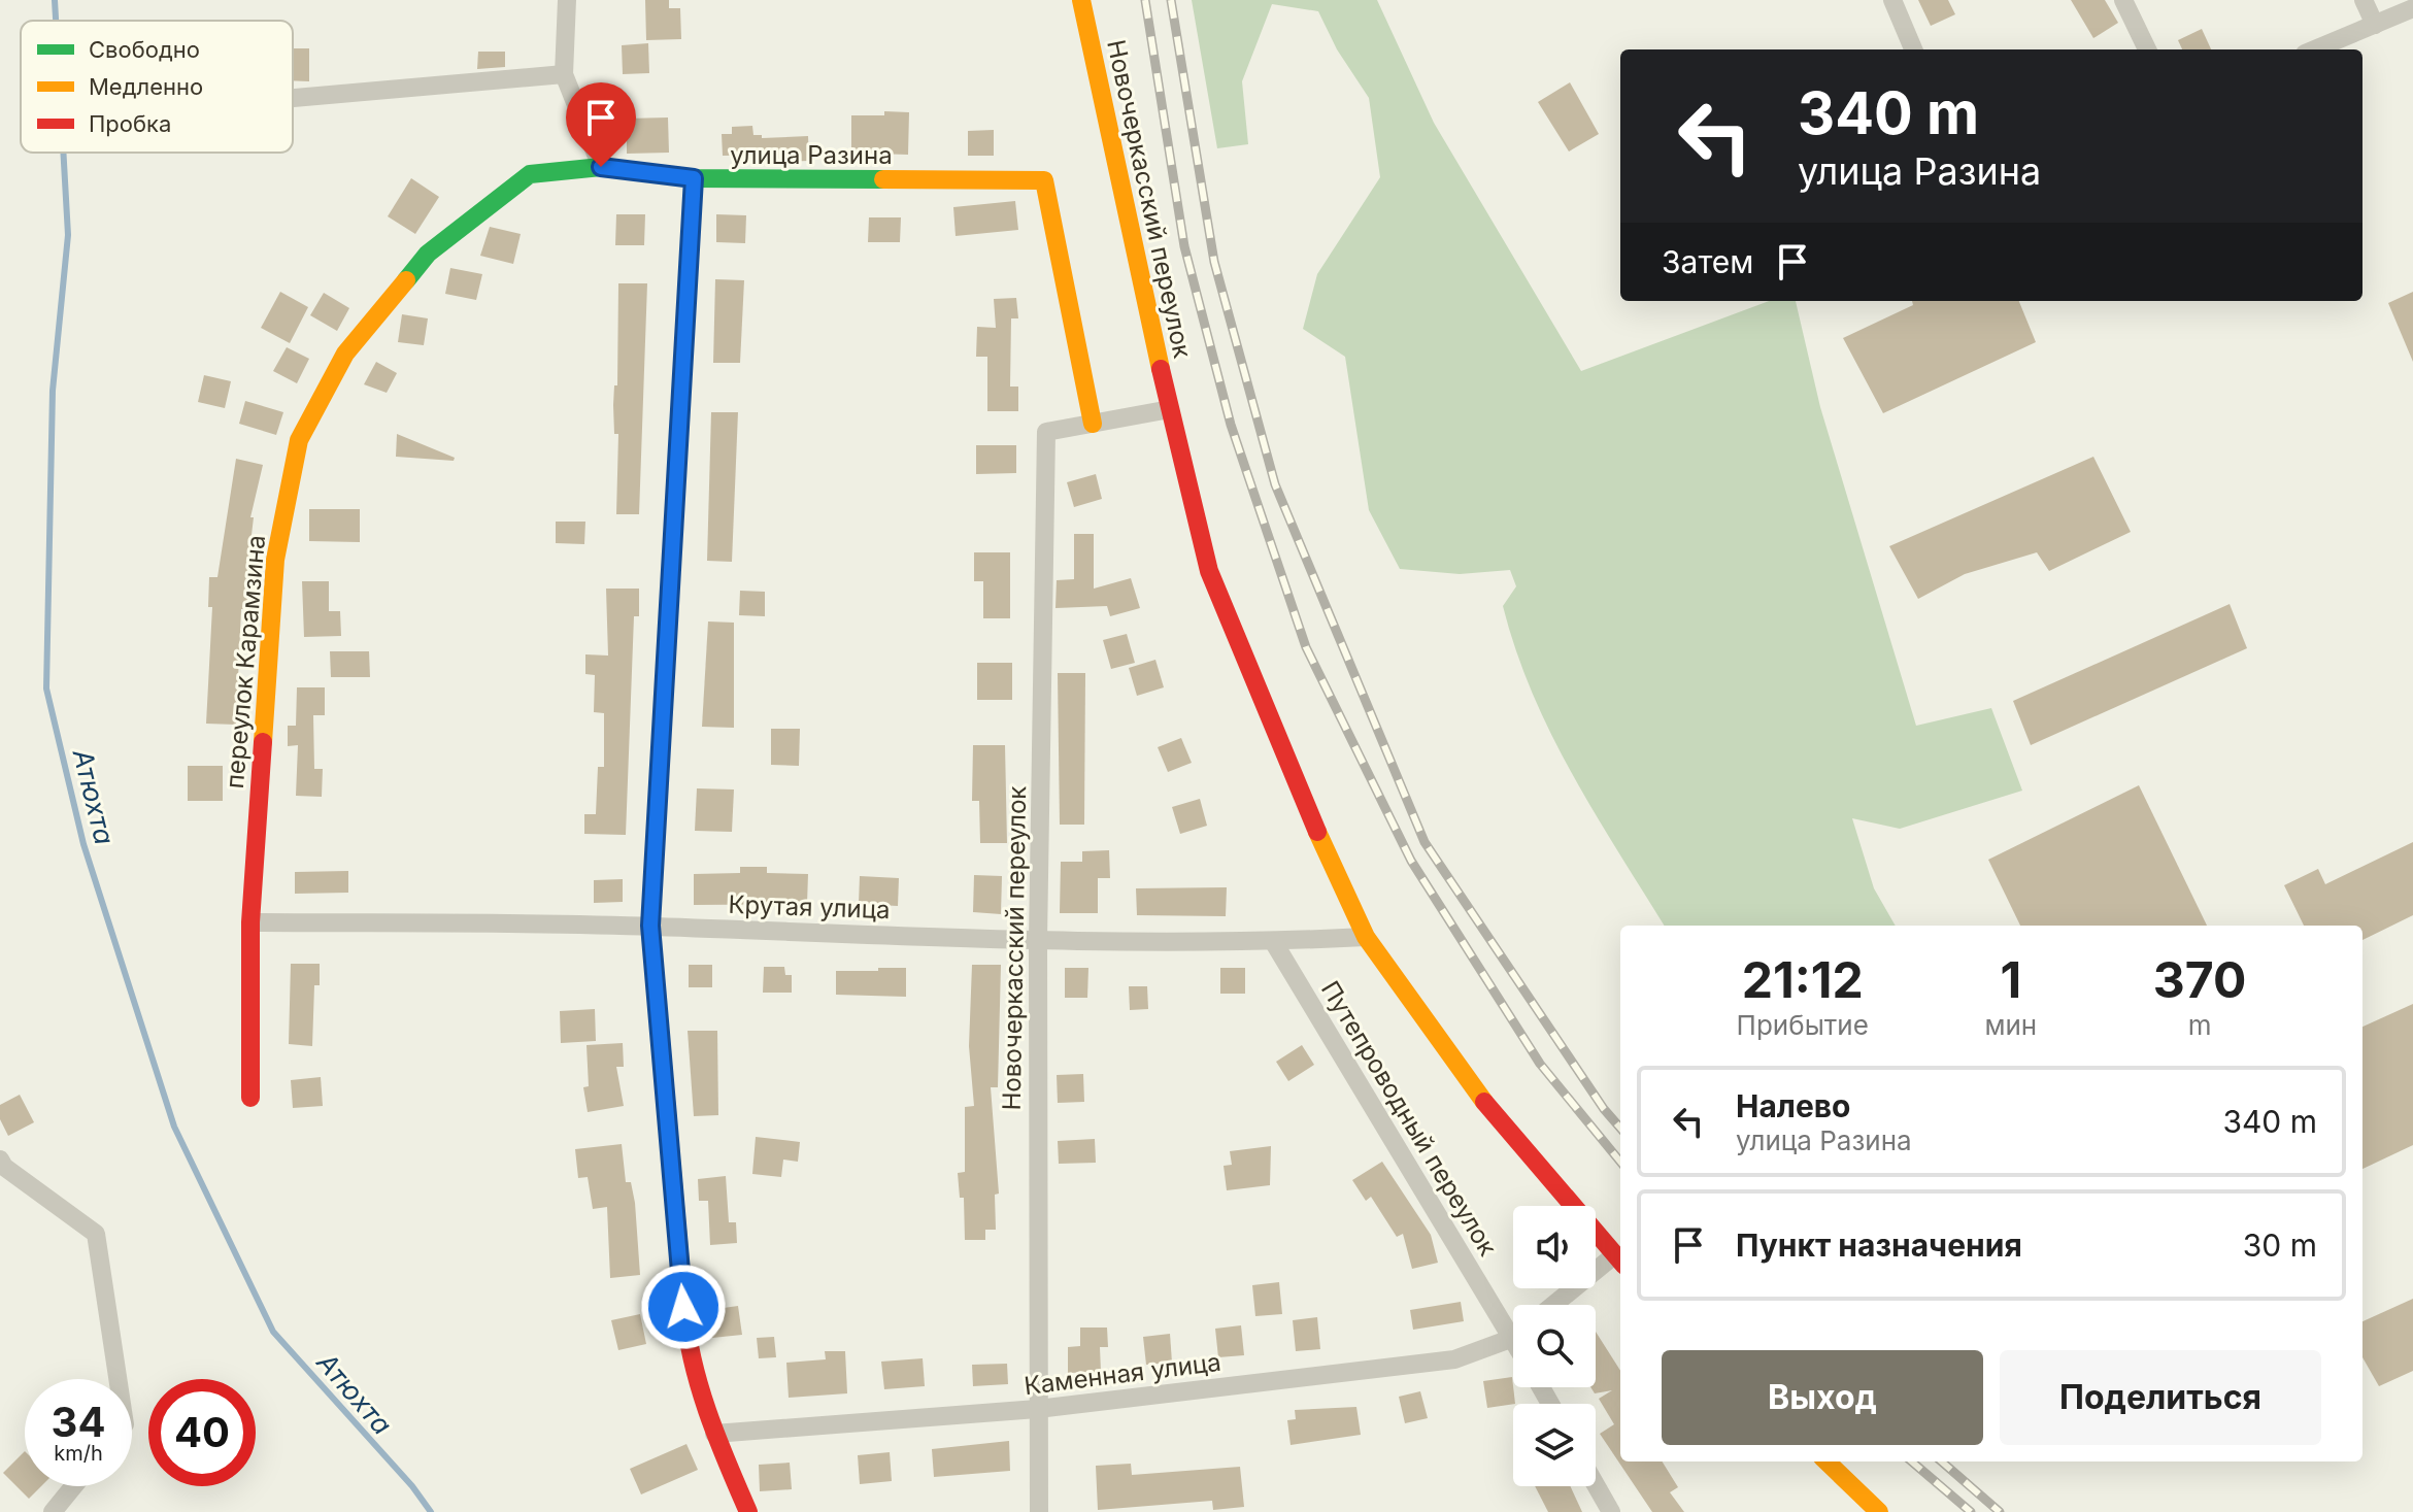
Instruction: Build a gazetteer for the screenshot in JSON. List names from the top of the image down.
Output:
{
  "streets": {
    "street": [
      "улица Разина",
      "Новочеркасский переулок",
      "переулок Карамзина",
      "Крутая улица",
      "Путепроводный переулок",
      "Каменная улица"
    ]
  },
  "crossings": [
    ["улица Разина", "Новочеркасский переулок"],
    ["улица Разина", "переулок Карамзина"],
    ["Новочеркасский переулок", "Крутая улица"],
    ["Новочеркасский переулок", "Каменная улица"],
    ["переулок Карамзина", "Крутая улица"],
    ["Крутая улица", "Путепроводный переулок"]
  ],
  "water": ["Атюхта"],
  "legend": ["Свободно", "Медленно", "Пробка"],
  "page": {
    "turn": ["340 m", "улица Разина"],
    "then": "Затем",
    "eta": [
      "21:12",
      "Прибытие",
      "1",
      "мин",
      "370",
      "m"
    ],
    "list": [
      {
        "name": "Налево",
        "note": "улица Разина",
        "value": "340 m"
      },
      {
        "name": "Пункт назначения",
        "value": "30 m"
      }
    ],
    "buttons": ["Выход", "Поделиться"],
    "speed": "34 km/h",
    "limit": "40"
  }
}
